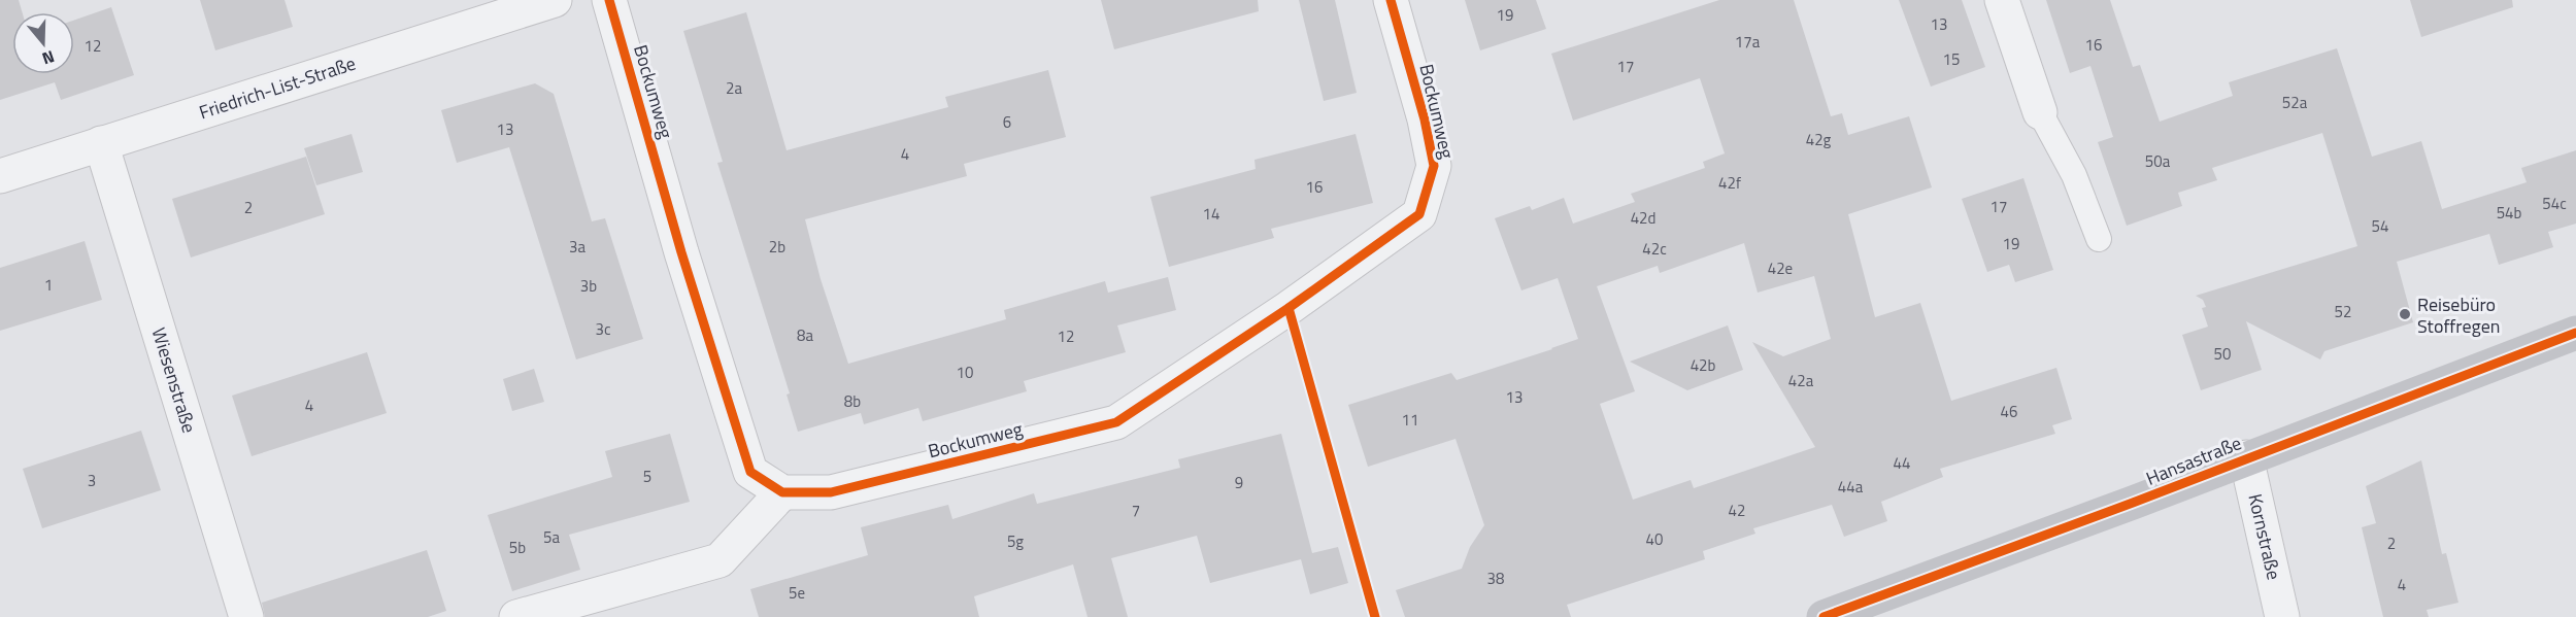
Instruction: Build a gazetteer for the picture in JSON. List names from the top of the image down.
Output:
{
  "streets": {
    "main road": ["Hansastraße"],
    "street": [
      "Friedrich-List-Straße",
      "Bockumweg",
      "Wiesenstraße",
      "Kornstraße"
    ]
  },
  "crossings": [
    ["Friedrich-List-Straße", "Wiesenstraße"],
    ["Hansastraße", "Kornstraße"]
  ],
  "places": ["Reisebüro Stoffregen"],
  "house_numbers": [
    "19",
    "13",
    "17a",
    "16",
    "12",
    "15",
    "17",
    "2a",
    "52a",
    "6",
    "13",
    "42g",
    "4",
    "50a",
    "42f",
    "16",
    "54c",
    "17",
    "2",
    "54b",
    "14",
    "42d",
    "54",
    "19",
    "3a",
    "2b",
    "42c",
    "42e",
    "1",
    "3b",
    "52",
    "3c",
    "8a",
    "12",
    "50",
    "42b",
    "10",
    "42a",
    "13",
    "8b",
    "4",
    "46",
    "11",
    "44",
    "5",
    "3",
    "9",
    "44a",
    "7",
    "42",
    "5a",
    "40",
    "5g",
    "2",
    "5b",
    "38",
    "4",
    "5e"
  ],
  "north": "bottom"
}
